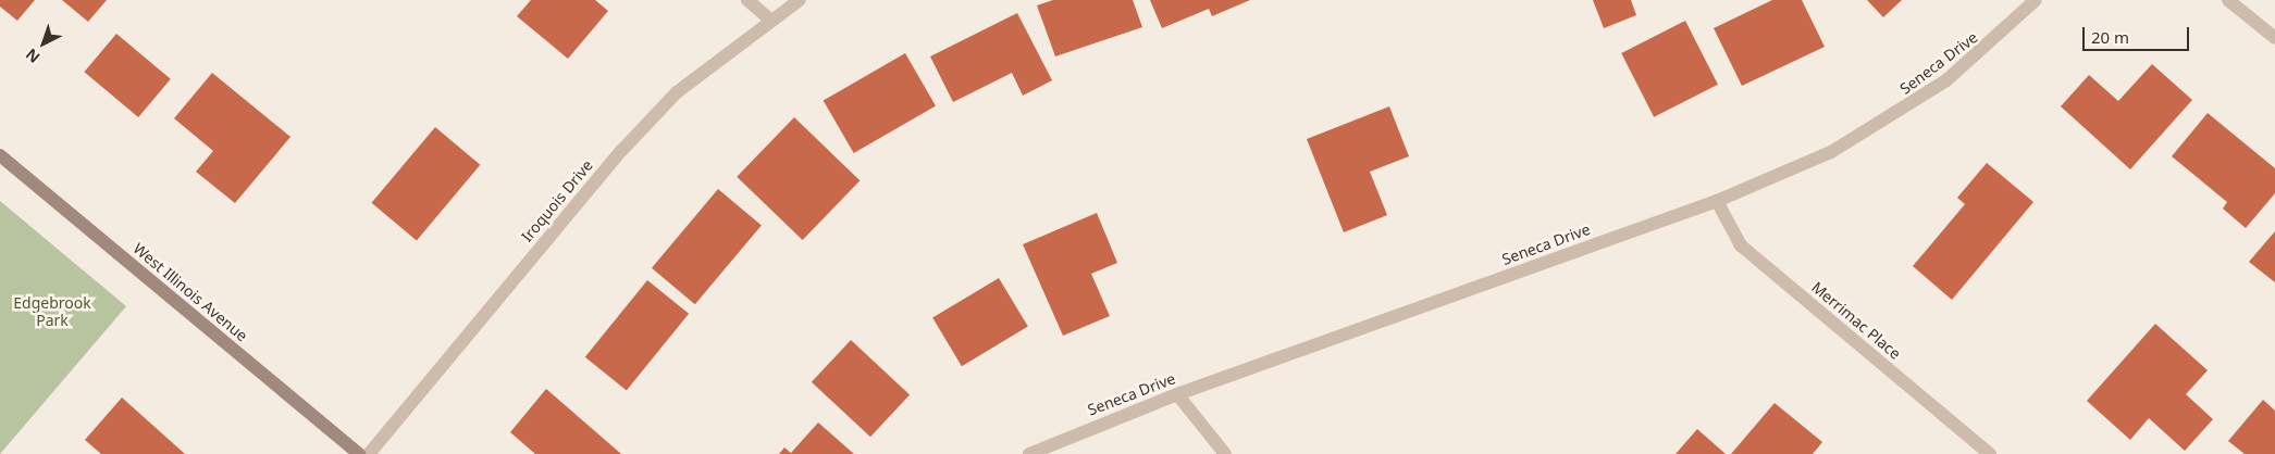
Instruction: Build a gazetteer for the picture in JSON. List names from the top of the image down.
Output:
{
  "streets": {
    "main road": ["West Illinois Avenue"],
    "street": ["Seneca Drive", "Iroquois Drive", "Merrimac Place"]
  },
  "crossings": [
    ["Seneca Drive", "Merrimac Place"]
  ],
  "parks": ["Edgebrook Park"],
  "scale_bar": "20 m",
  "north": "bottom left"
}
